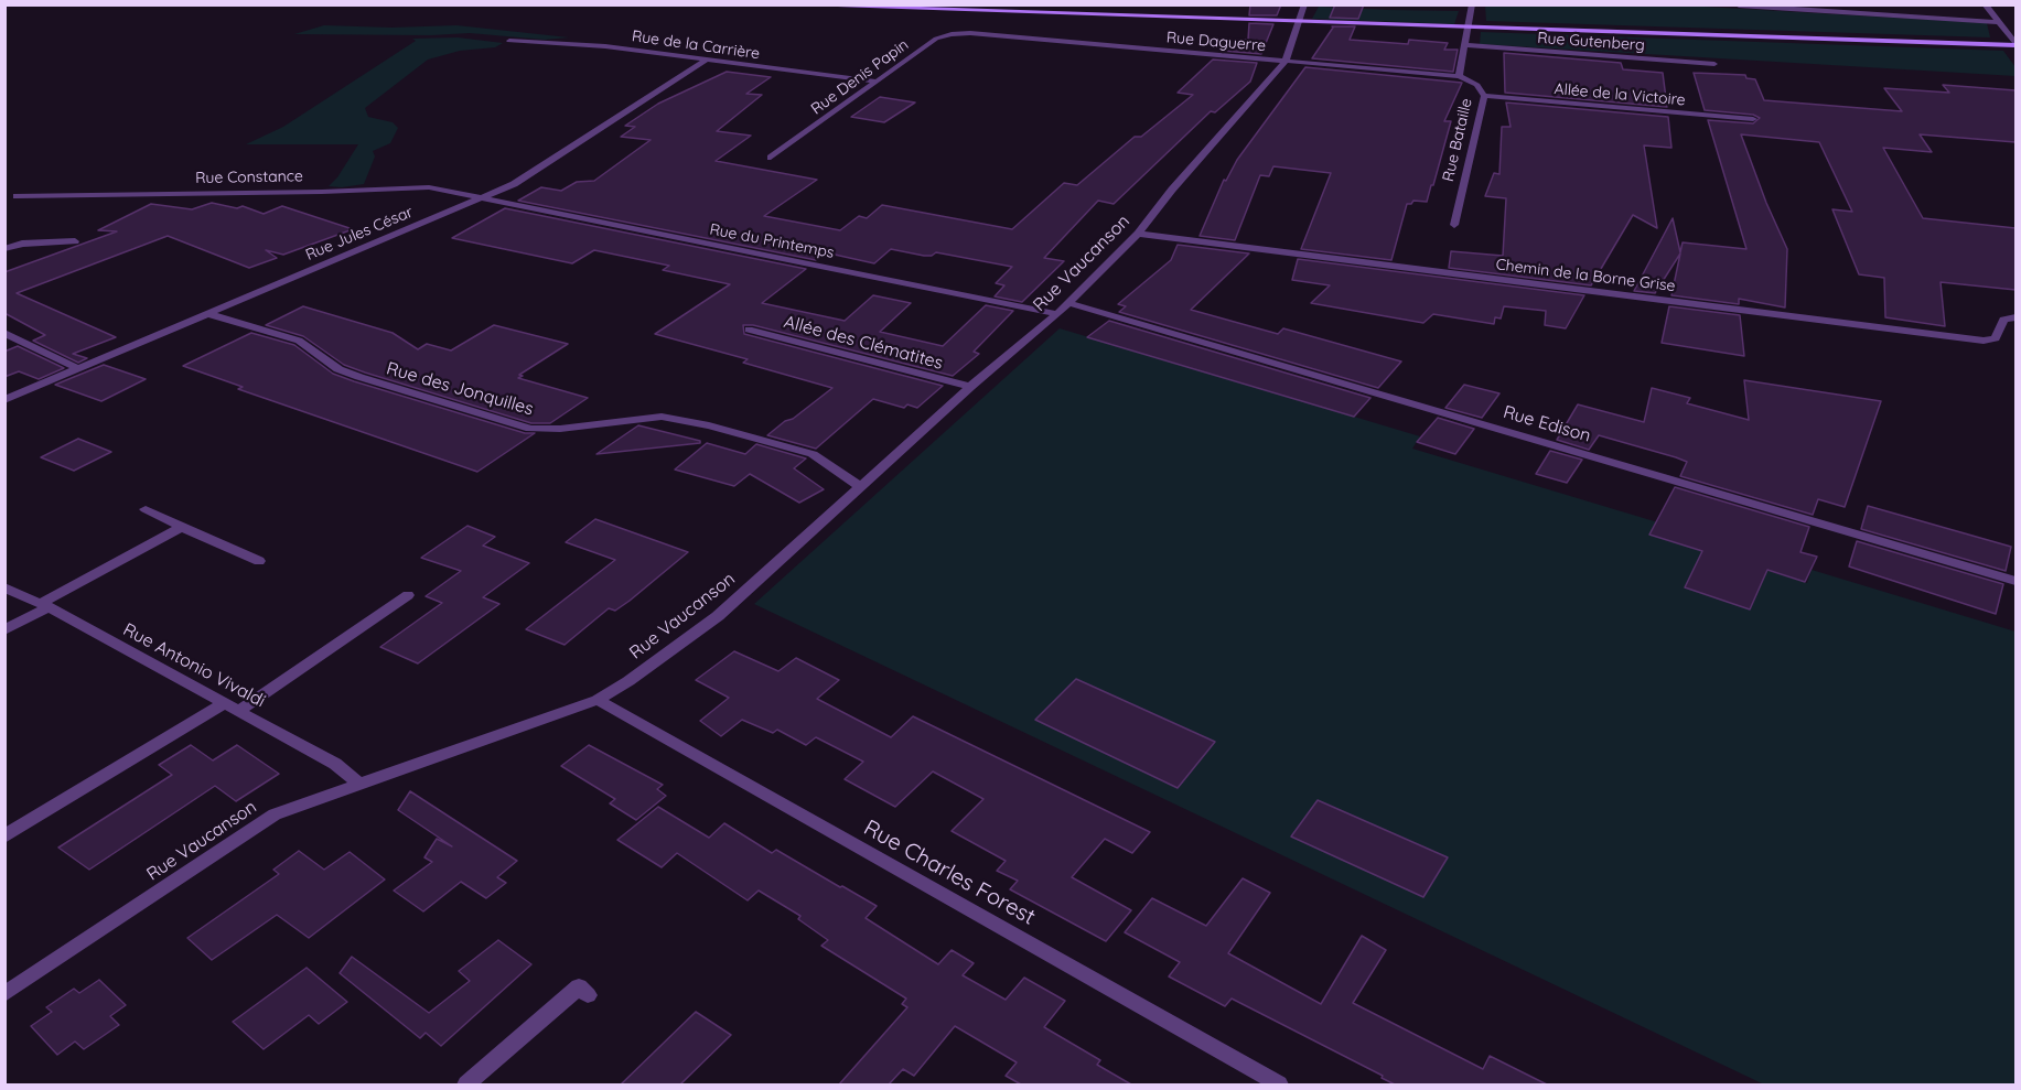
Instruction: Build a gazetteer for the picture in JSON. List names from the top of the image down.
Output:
{
  "streets": {
    "street": [
      "Rue Daguerre",
      "Rue Gutenberg",
      "Rue de la Carrière",
      "Rue Denis Papin",
      "Allée de la Victoire",
      "Rue Bataille",
      "Rue Constance",
      "Rue Jules César",
      "Rue du Printemps",
      "Rue Vaucanson",
      "Chemin de la Borne Grise",
      "Allée des Clématites",
      "Rue des Jonquilles",
      "Rue Edison",
      "Rue Antonio Vivaldi",
      "Rue Charles Forest"
    ]
  },
  "crossings": [
    ["Rue Daguerre", "Rue Denis Papin"],
    ["Rue Daguerre", "Rue Bataille"],
    ["Rue Daguerre", "Rue Vaucanson"],
    ["Rue de la Carrière", "Rue Denis Papin"],
    ["Rue de la Carrière", "Rue Jules César"],
    ["Allée de la Victoire", "Rue Bataille"],
    ["Rue Constance", "Rue Jules César"],
    ["Rue Constance", "Rue du Printemps"],
    ["Rue Jules César", "Rue du Printemps"],
    ["Rue Jules César", "Rue des Jonquilles"],
    ["Rue du Printemps", "Rue Vaucanson"],
    ["Rue Vaucanson", "Chemin de la Borne Grise"],
    ["Rue Vaucanson", "Allée des Clématites"],
    ["Rue Vaucanson", "Rue des Jonquilles"],
    ["Rue Vaucanson", "Rue Edison"],
    ["Rue Vaucanson", "Rue Antonio Vivaldi"],
    ["Rue Vaucanson", "Rue Charles Forest"]
  ]
}
